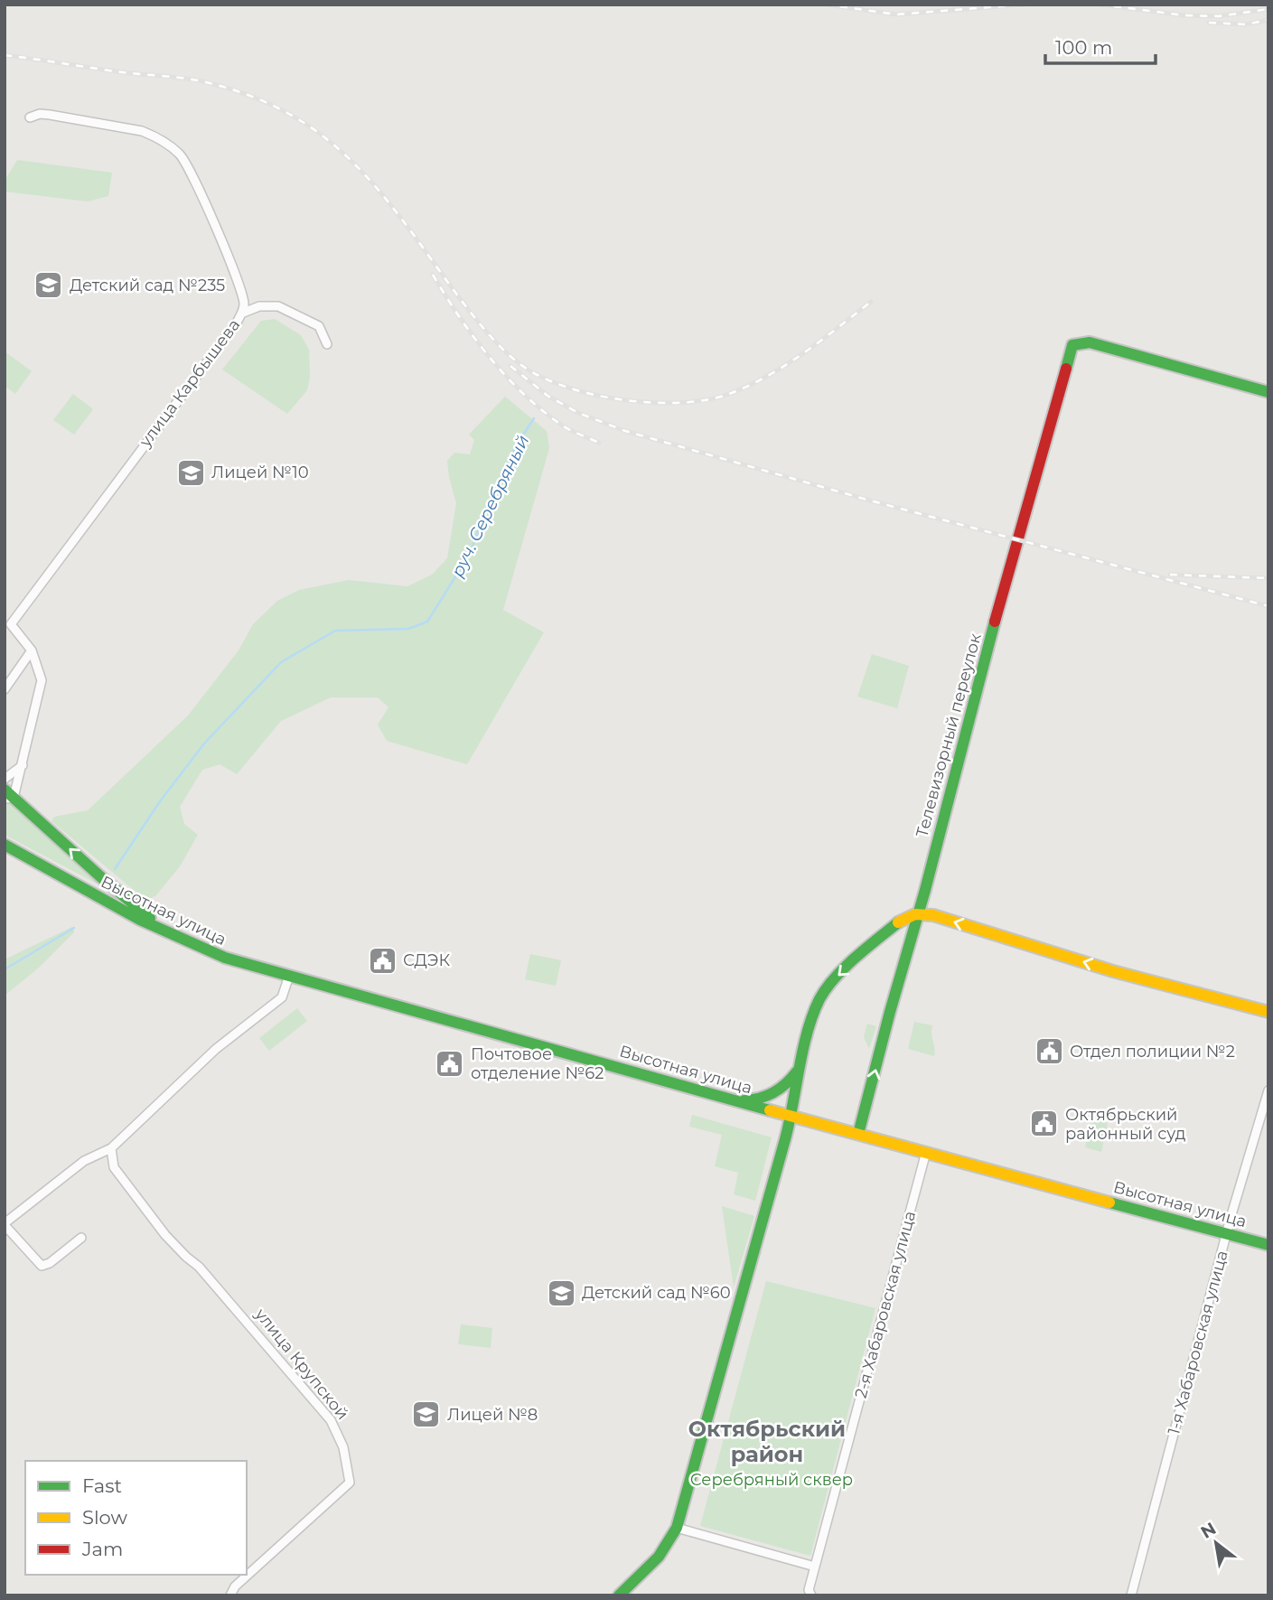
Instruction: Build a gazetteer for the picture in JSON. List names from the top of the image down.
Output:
{
  "streets": {
    "street": [
      "улица Карбышева",
      "Телевизорный переулок",
      "Высотная улица",
      "2-я Хабаровская улица",
      "1-я Хабаровская улица",
      "улица Крупской"
    ]
  },
  "crossings": [
    ["Телевизорный переулок", "Высотная улица"],
    ["Высотная улица", "2-я Хабаровская улица"],
    ["Высотная улица", "1-я Хабаровская улица"]
  ],
  "districts": ["Октябрьский район"],
  "water": ["руч. Серебряный"],
  "parks": ["Серебряный сквер"],
  "places": {
    "school or university": [
      "Детский сад №235",
      "Лицей №10",
      "Детский сад №60",
      "Лицей №8"
    ],
    "public building": [
      "СДЭК",
      "Отдел полиции №2",
      "Почтовое отделение №62",
      "Октябрьский районный суд"
    ]
  },
  "legend": ["Fast", "Slow", "Jam"],
  "scale_bar": "100 m",
  "north": "top left"
}
